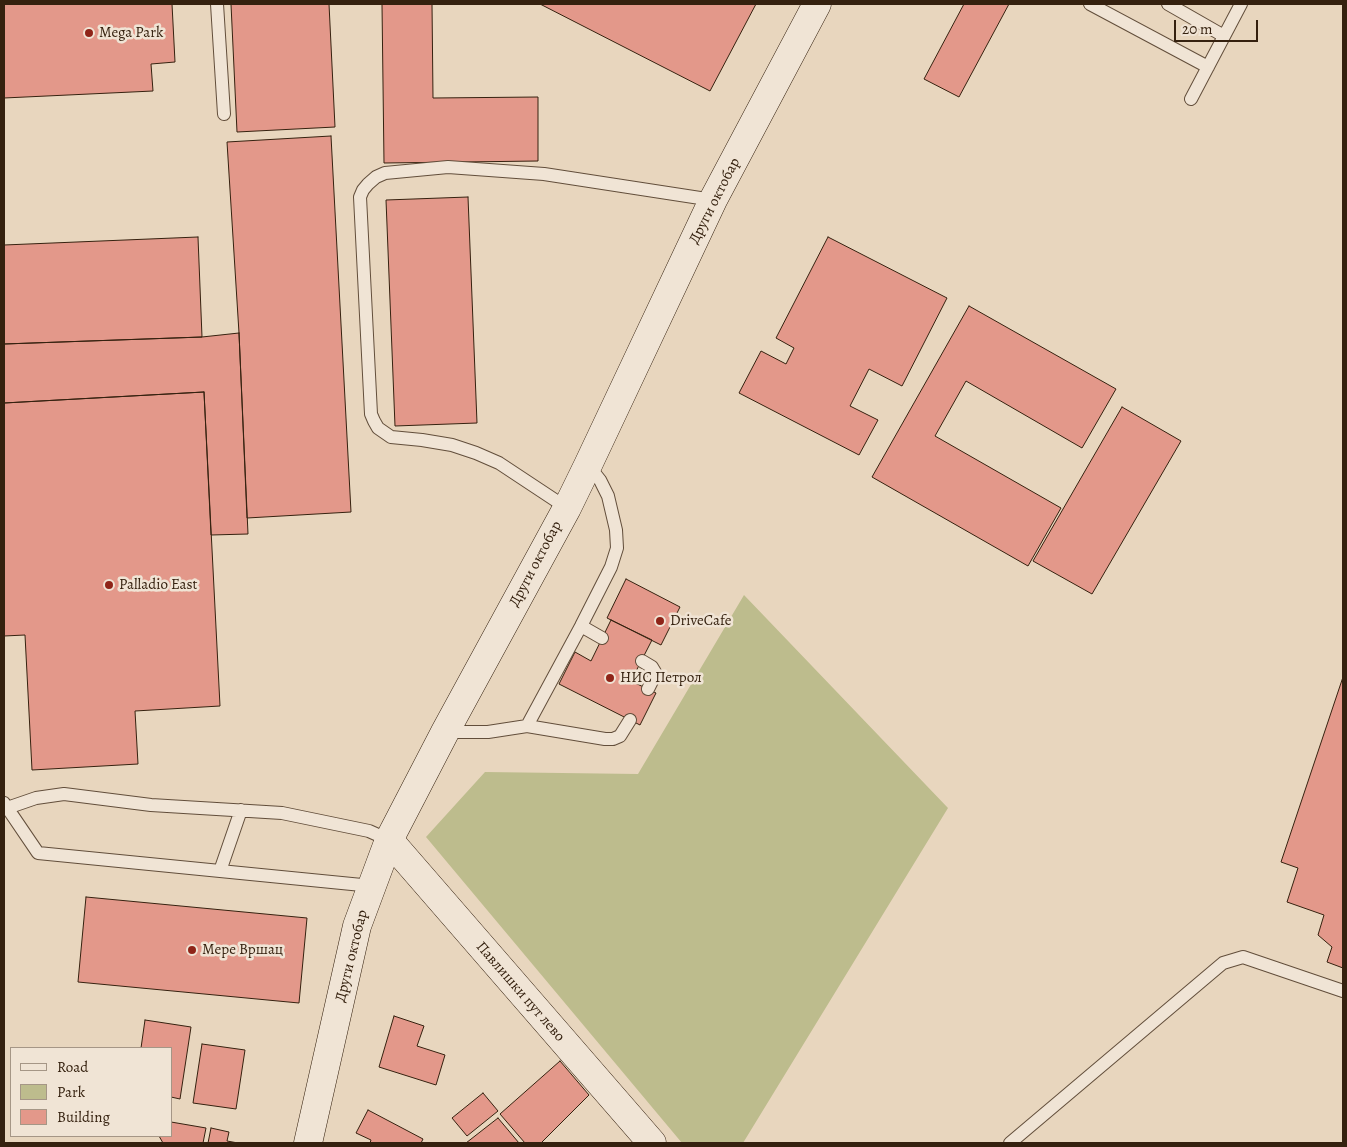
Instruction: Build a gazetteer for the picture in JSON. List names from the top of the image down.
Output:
{
  "streets": {
    "main road": ["Други октобар", "Павлишки пут лево"]
  },
  "crossings": [
    ["Други октобар", "Павлишки пут лево"]
  ],
  "places": [
    "Mega Park",
    "Palladio East",
    "DriveCafe",
    "НИС Петрол",
    "Мере Вршац"
  ],
  "legend": ["Road", "Park", "Building"],
  "scale_bar": "20 m"
}
